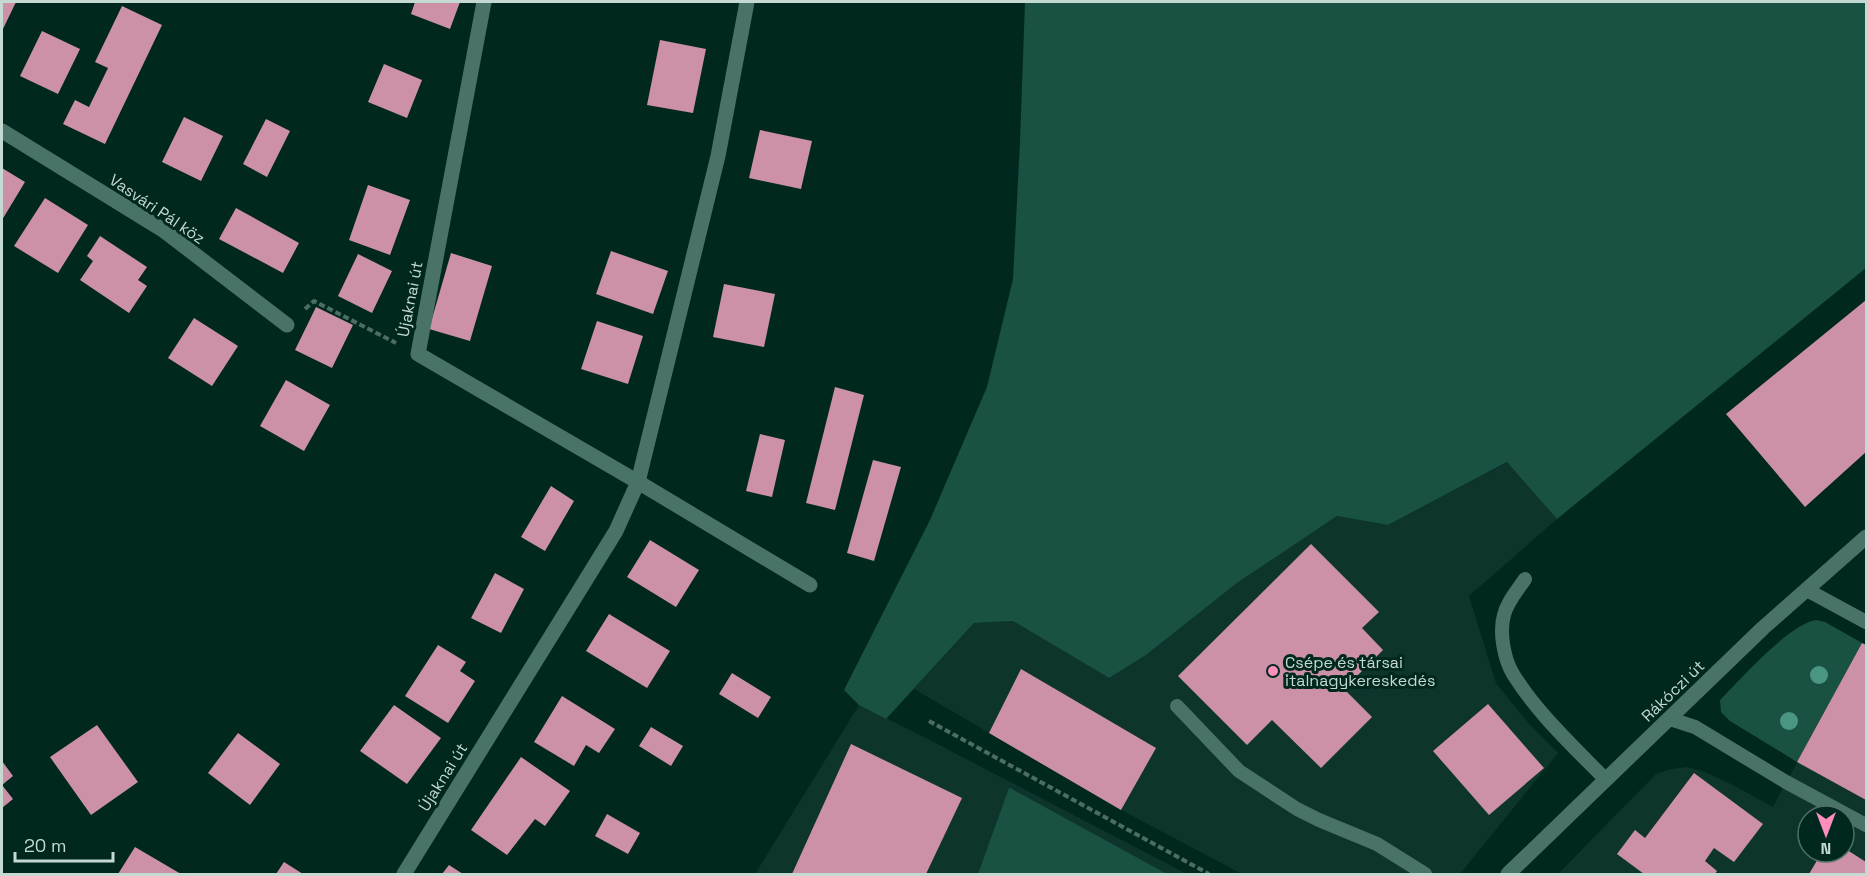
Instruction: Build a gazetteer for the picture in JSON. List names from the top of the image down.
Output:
{
  "streets": {
    "street": ["Vasvári Pál köz", "Újaknai út", "Rákóczi út"]
  },
  "places": ["Csépe és társai italnagykereskedés"],
  "scale_bar": "20 m",
  "north": "bottom"
}
